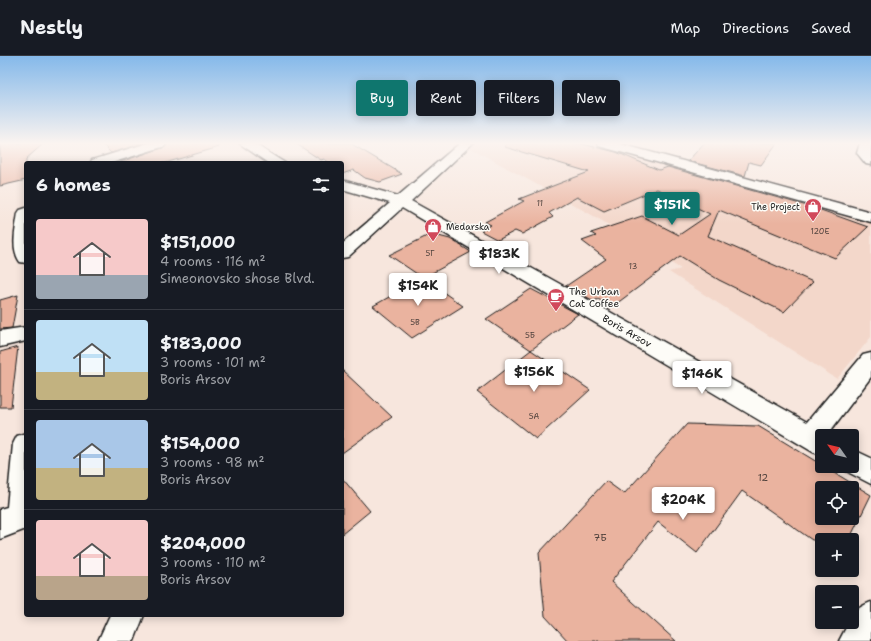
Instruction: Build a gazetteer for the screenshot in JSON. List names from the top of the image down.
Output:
{
  "streets": {
    "street": ["Boris Arsov"]
  },
  "places": {
    "shop": ["The Project", "Medarska"],
    "cafe": ["The Urban Cat Coffee"]
  },
  "house_numbers": [
    "11",
    "120Е",
    "5Г",
    "13",
    "5В",
    "5Б",
    "5A",
    "12",
    "7Б"
  ],
  "north": "top left",
  "page": {
    "header": "Nestly",
    "nav": ["Map", "Directions", "Saved"],
    "chip": [
      "Buy",
      "Rent",
      "Filters",
      "New"
    ],
    "heading": "6 homes",
    "price": [
      "$151K",
      "$183K",
      "$154K",
      "$156K",
      "$146K",
      "$204K"
    ],
    "list": [
      {
        "name": "$151,000",
        "note": "4 rooms · 116 m² · Simeonovsko shose Blvd."
      },
      {
        "name": "$183,000",
        "note": "3 rooms · 101 m² · Boris Arsov"
      },
      {
        "name": "$154,000",
        "note": "3 rooms · 98 m² · Boris Arsov"
      },
      {
        "name": "$204,000",
        "note": "3 rooms · 110 m² · Boris Arsov"
      }
    ],
    "map_buttons": ["+", "−"]
  }
}
